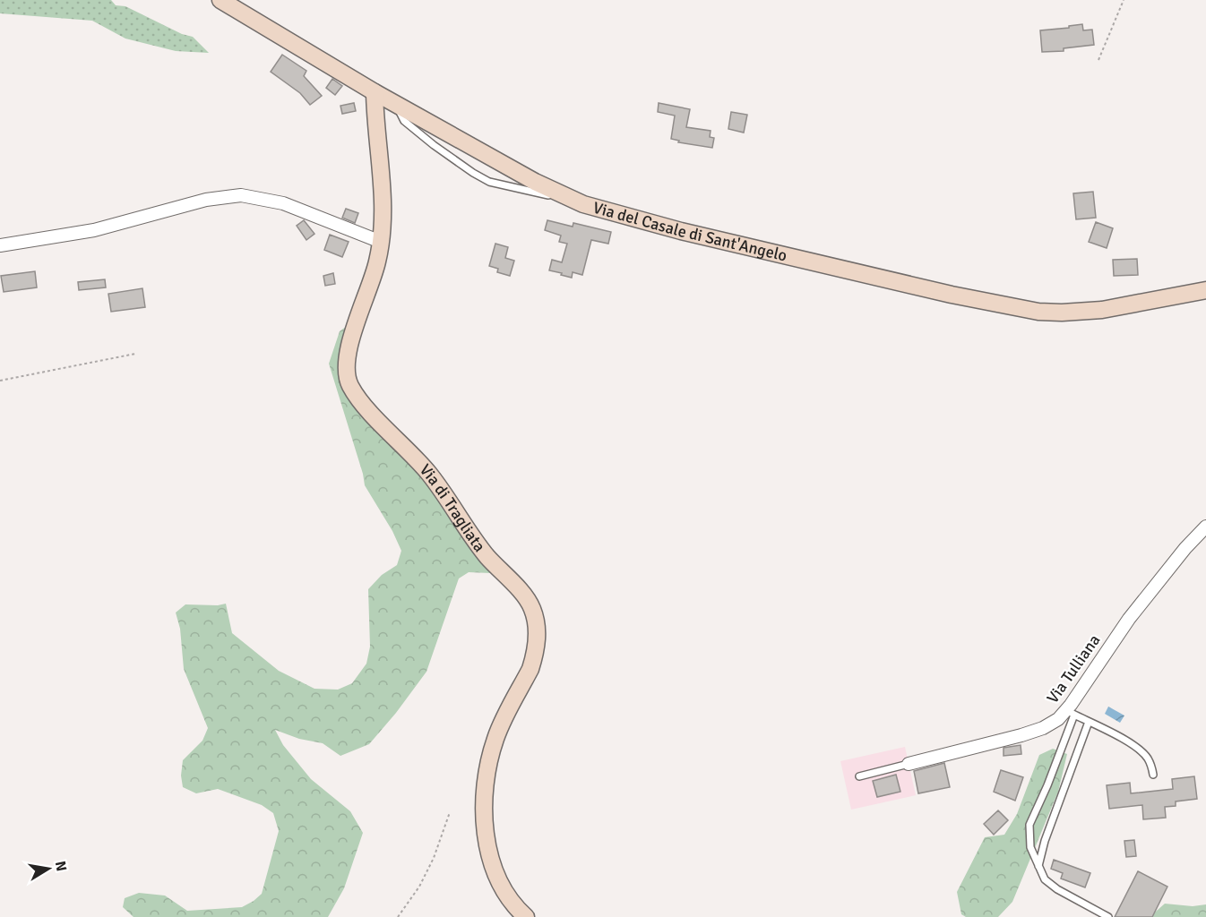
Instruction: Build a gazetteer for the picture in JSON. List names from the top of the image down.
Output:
{
  "streets": {
    "main road": ["Via del Casale di Sant'Angelo", "Via di Tragliata"],
    "street": ["Via Tulliana"]
  },
  "crossings": [
    ["Via del Casale di Sant'Angelo", "Via di Tragliata"]
  ],
  "north": "right"
}
